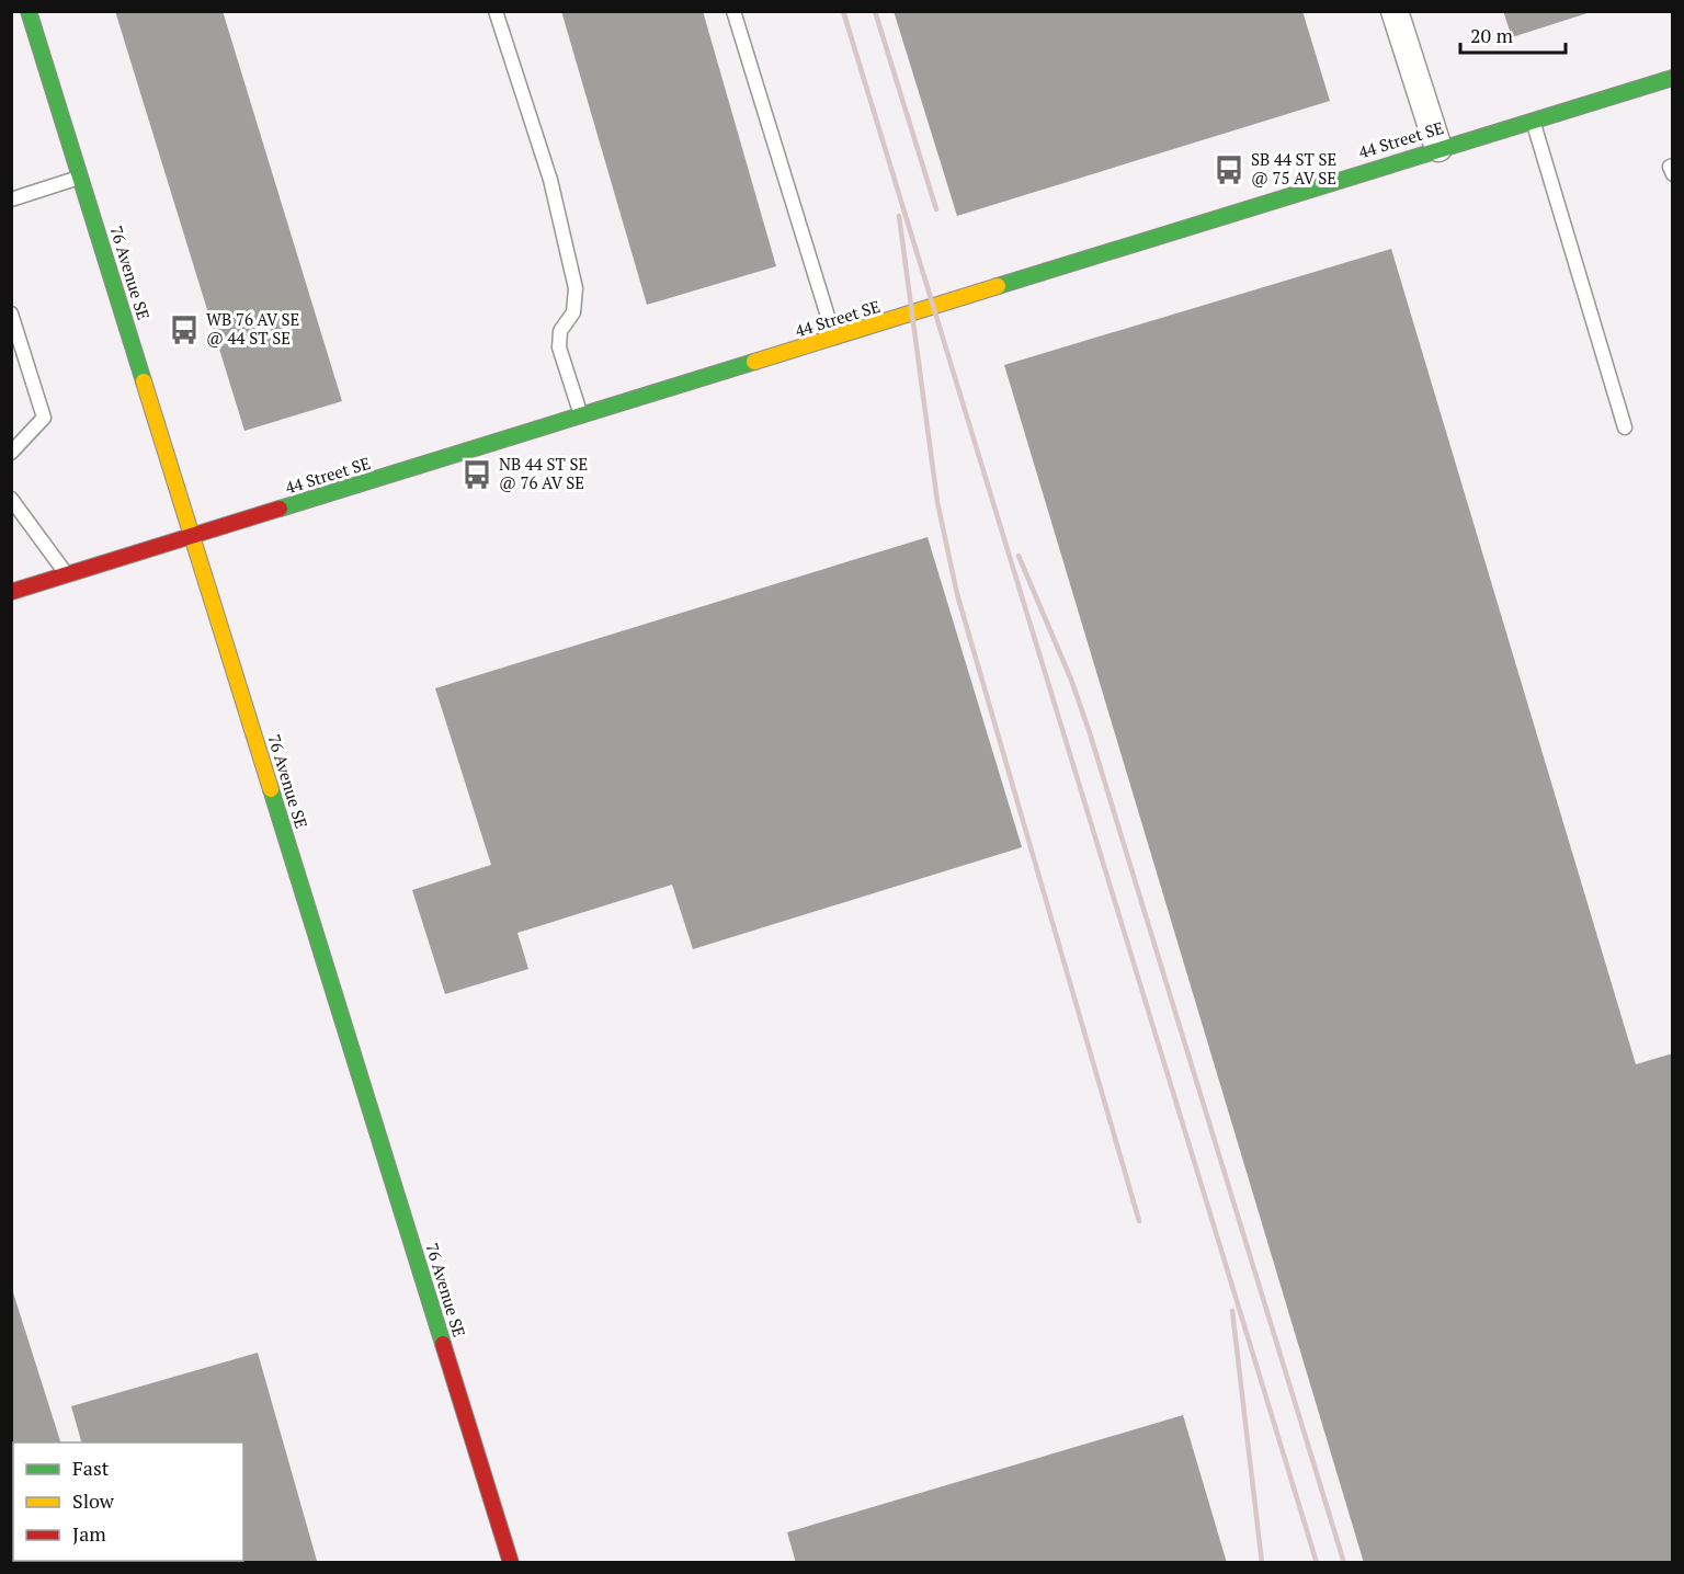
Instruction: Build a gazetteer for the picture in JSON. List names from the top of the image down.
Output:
{
  "streets": {
    "street": ["44 Street SE", "76 Avenue SE"]
  },
  "crossings": [
    ["44 Street SE", "76 Avenue SE"]
  ],
  "places": {
    "bus stop": ["SB 44 ST SE @ 75 AV SE", "WB 76 AV SE @ 44 ST SE", "NB 44 ST SE @ 76 AV SE"]
  },
  "legend": ["Fast", "Slow", "Jam"],
  "scale_bar": "20 m"
}
